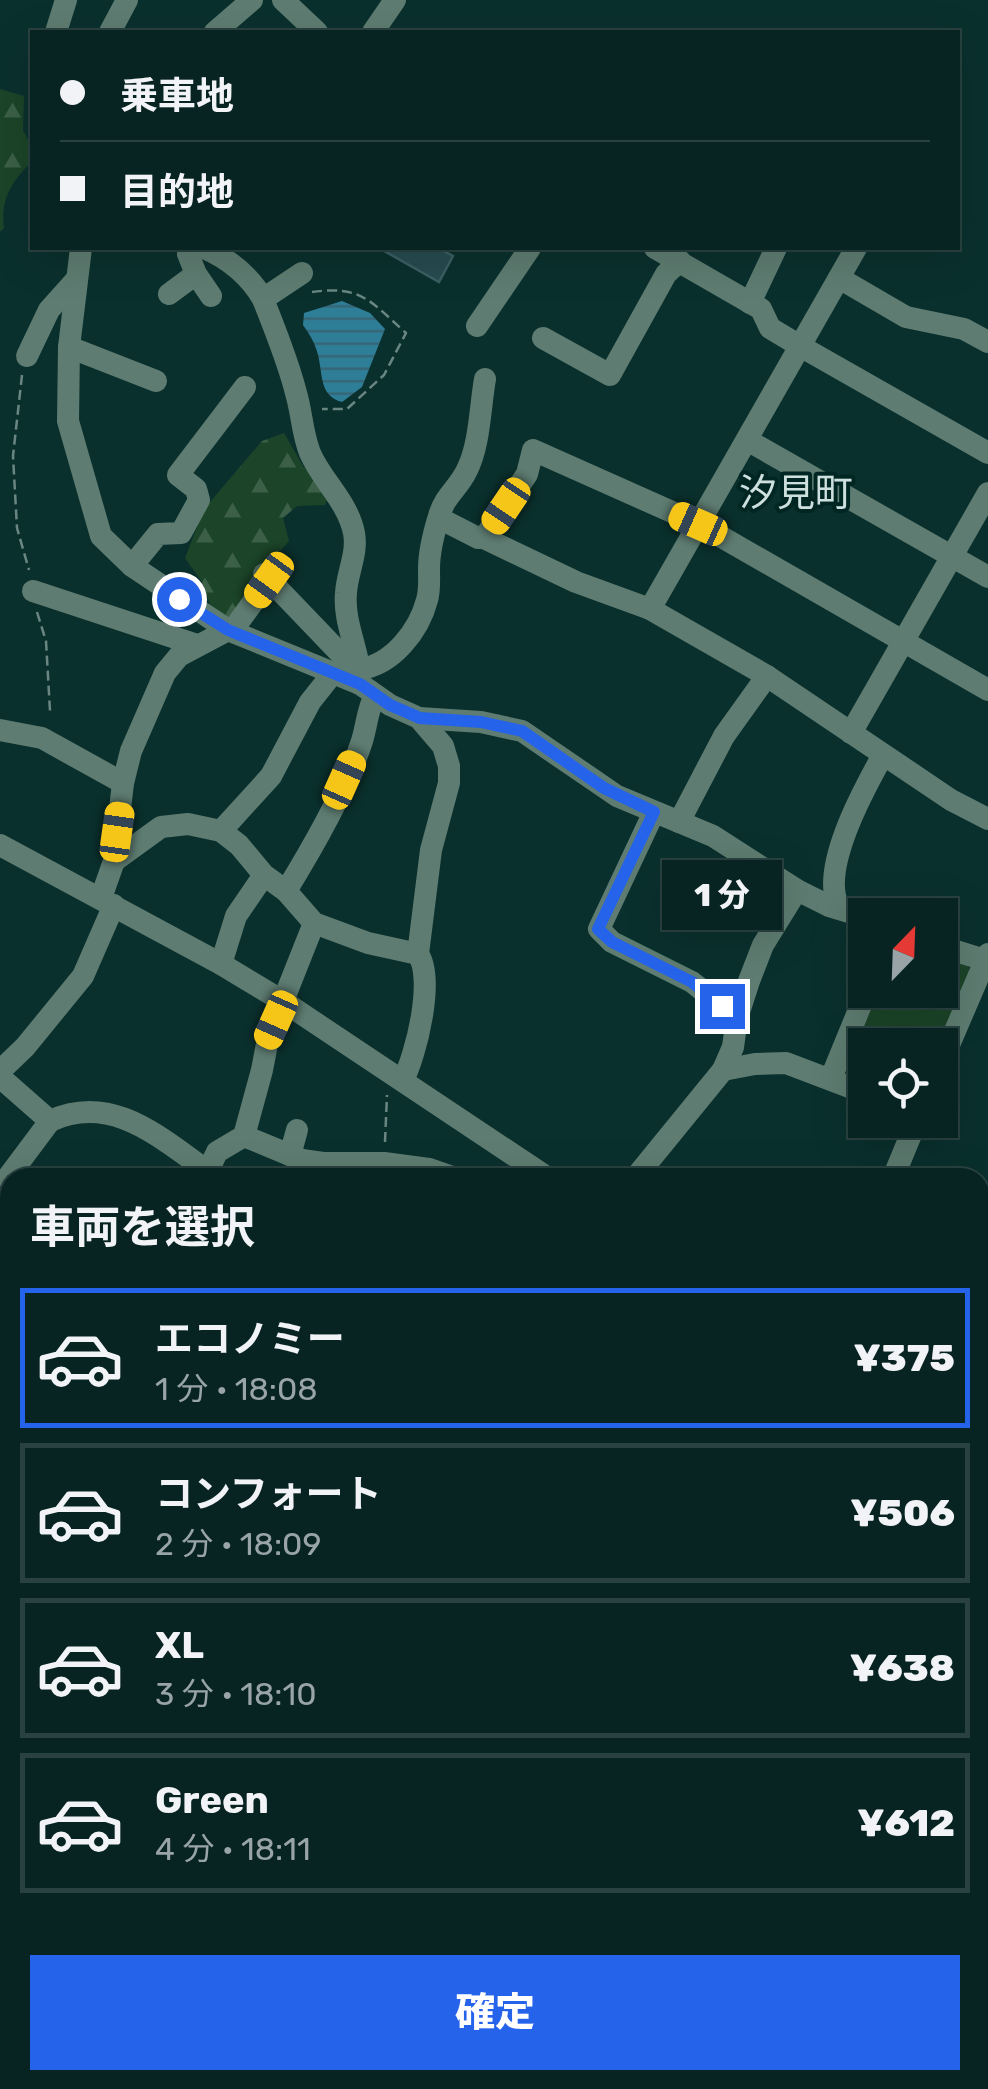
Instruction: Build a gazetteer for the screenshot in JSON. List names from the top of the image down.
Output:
{
  "districts": ["汐見町"],
  "north": "top right",
  "page": {
    "banner": ["乗車地", "目的地"],
    "bubble": "1 分",
    "heading": "車両を選択",
    "list": [
      {
        "name": "エコノミー",
        "note": "1 分 · 18:08",
        "value": "¥375"
      },
      {
        "name": "コンフォート",
        "note": "2 分 · 18:09",
        "value": "¥506"
      },
      {
        "name": "XL",
        "note": "3 分 · 18:10",
        "value": "¥638"
      },
      {
        "name": "Green",
        "note": "4 分 · 18:11",
        "value": "¥612"
      }
    ],
    "buttons": "確定"
  }
}
